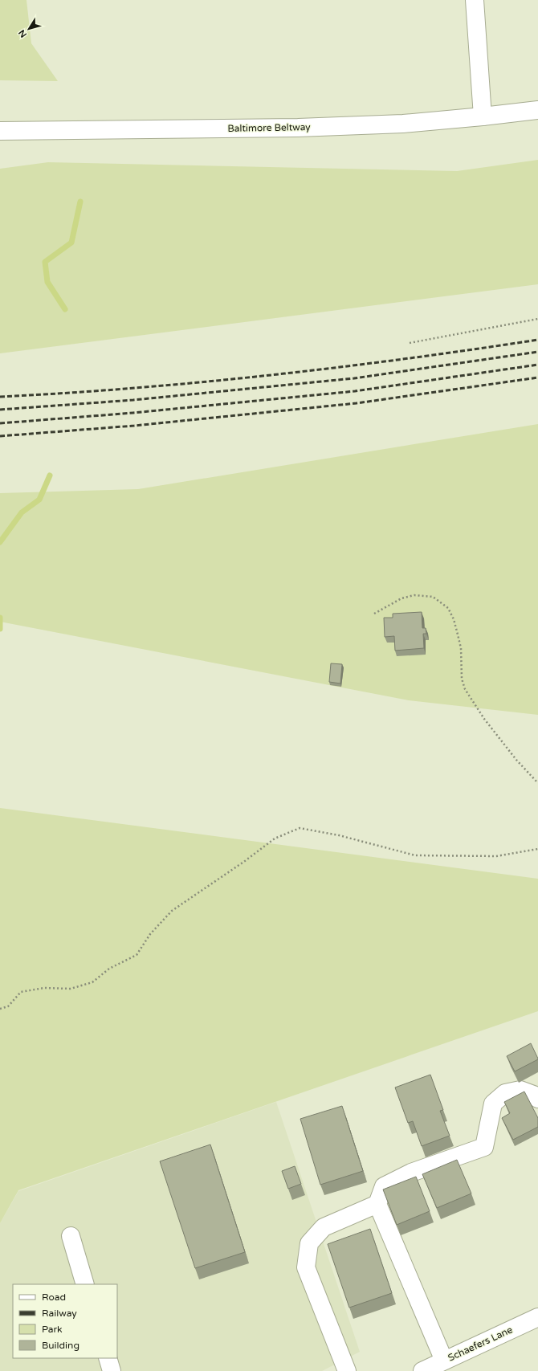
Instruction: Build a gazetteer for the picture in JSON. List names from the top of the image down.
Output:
{
  "streets": {
    "main road": ["Baltimore Beltway", "Schaefers Lane"]
  },
  "legend": [
    "Road",
    "Railway",
    "Park",
    "Building"
  ],
  "north": "bottom left"
}
